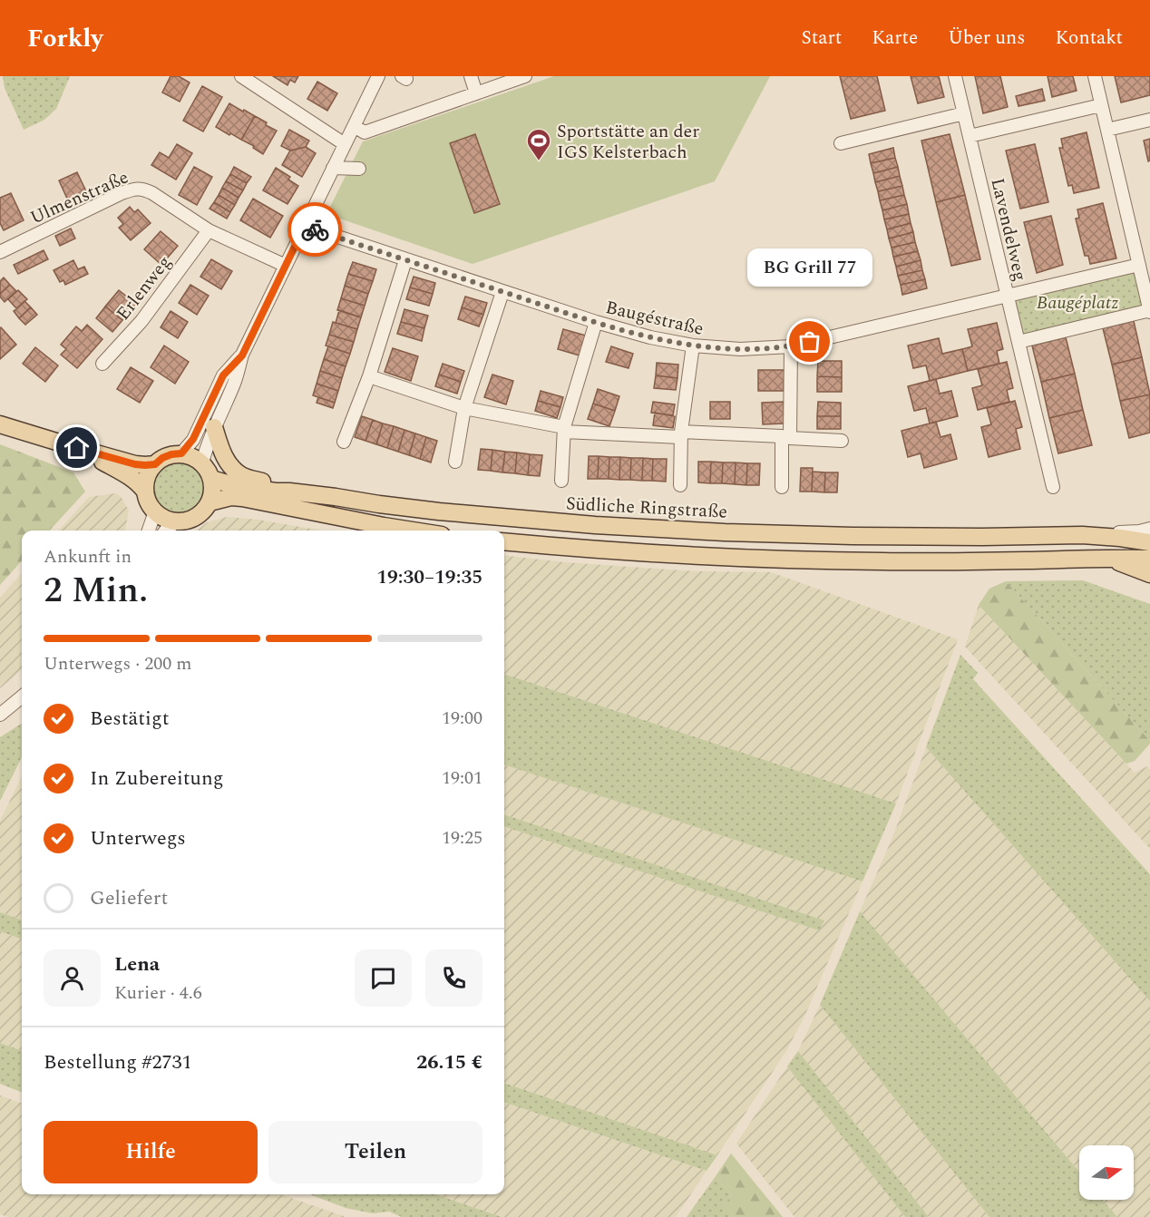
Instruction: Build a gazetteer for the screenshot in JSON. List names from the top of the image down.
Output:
{
  "streets": {
    "main road": ["Südliche Ringstraße"],
    "street": [
      "Ulmenstraße",
      "Lavendelweg",
      "Erlenweg",
      "Baugéstraße"
    ]
  },
  "crossings": [
    ["Ulmenstraße", "Erlenweg"],
    ["Lavendelweg", "Baugéstraße"]
  ],
  "parks": ["Baugéplatz"],
  "places": {
    "sports": ["Sportstätte an der IGS Kelsterbach"],
    "other": ["BG Grill 77"]
  },
  "north": "right",
  "page": {
    "header": "Forkly",
    "nav": [
      "Start",
      "Karte",
      "Über uns",
      "Kontakt"
    ],
    "bubble": "BG Grill 77",
    "heading": ["2 Min.", "Ankunft in", "19:30–19:35"],
    "panel": [
      "Lena",
      "Kurier · 4.6",
      "Bestellung #2731",
      "26.15 €"
    ],
    "bar": "Unterwegs · 200 m",
    "list": [
      ["Bestätigt", "19:00"],
      ["In Zubereitung", "19:01"],
      ["Unterwegs", "19:25"],
      "Geliefert"
    ],
    "buttons": ["Hilfe", "Teilen"]
  }
}
